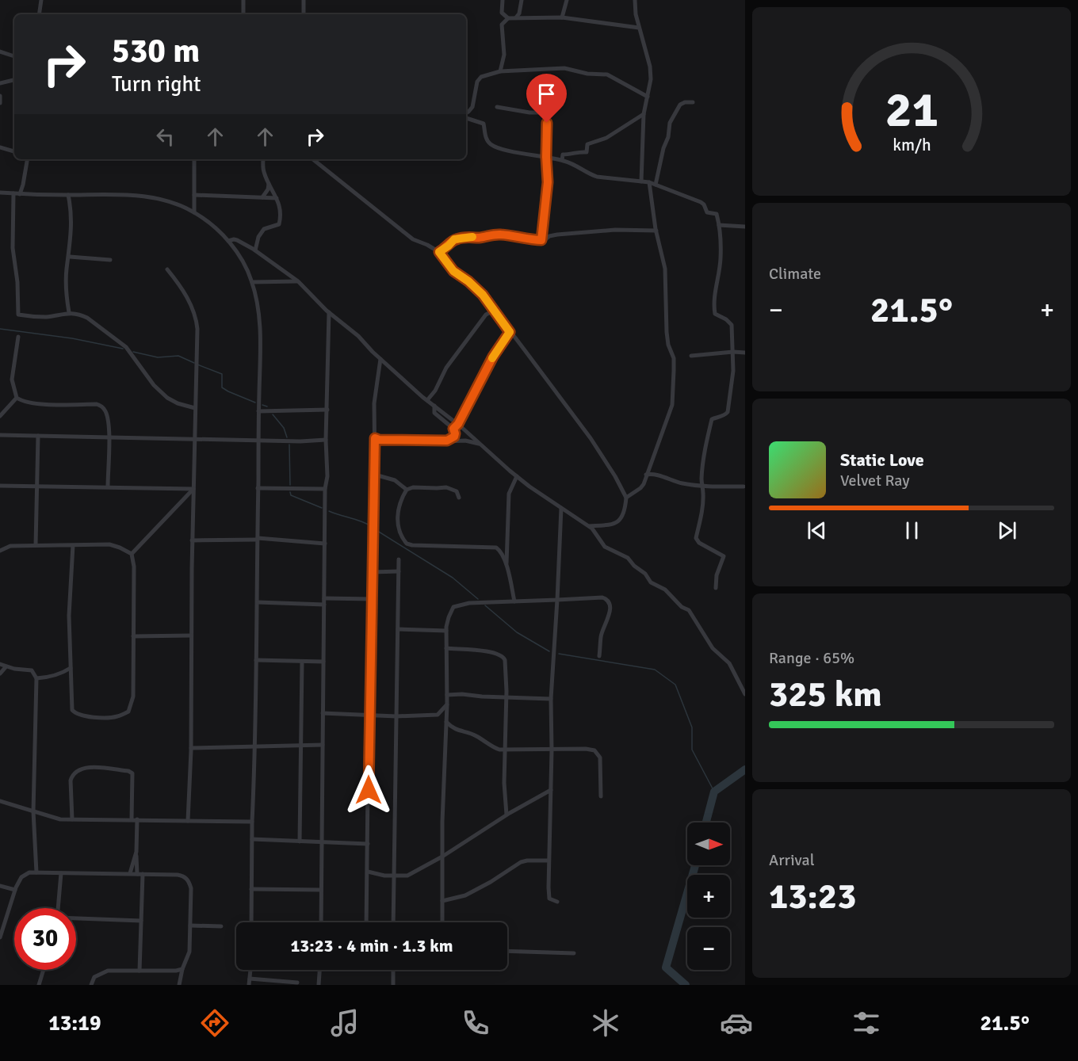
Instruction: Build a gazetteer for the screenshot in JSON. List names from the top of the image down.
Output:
{
  "north": "right",
  "page": {
    "turn": ["530 m", "Turn right"],
    "tile": [
      "Climate",
      ["Range · 65%", "325 km"],
      ["Arrival", "13:23"]
    ],
    "heat": ["−", "21.5°", "+"],
    "song": ["Static Love", "Velvet Ray"],
    "map_buttons": ["+", "−"],
    "limit": "30",
    "trip": "13:23 · 4 min · 1.3 km",
    "tabs": ["13:19", "21.5°"],
    "gauge": ["21", "km/h"]
  }
}
